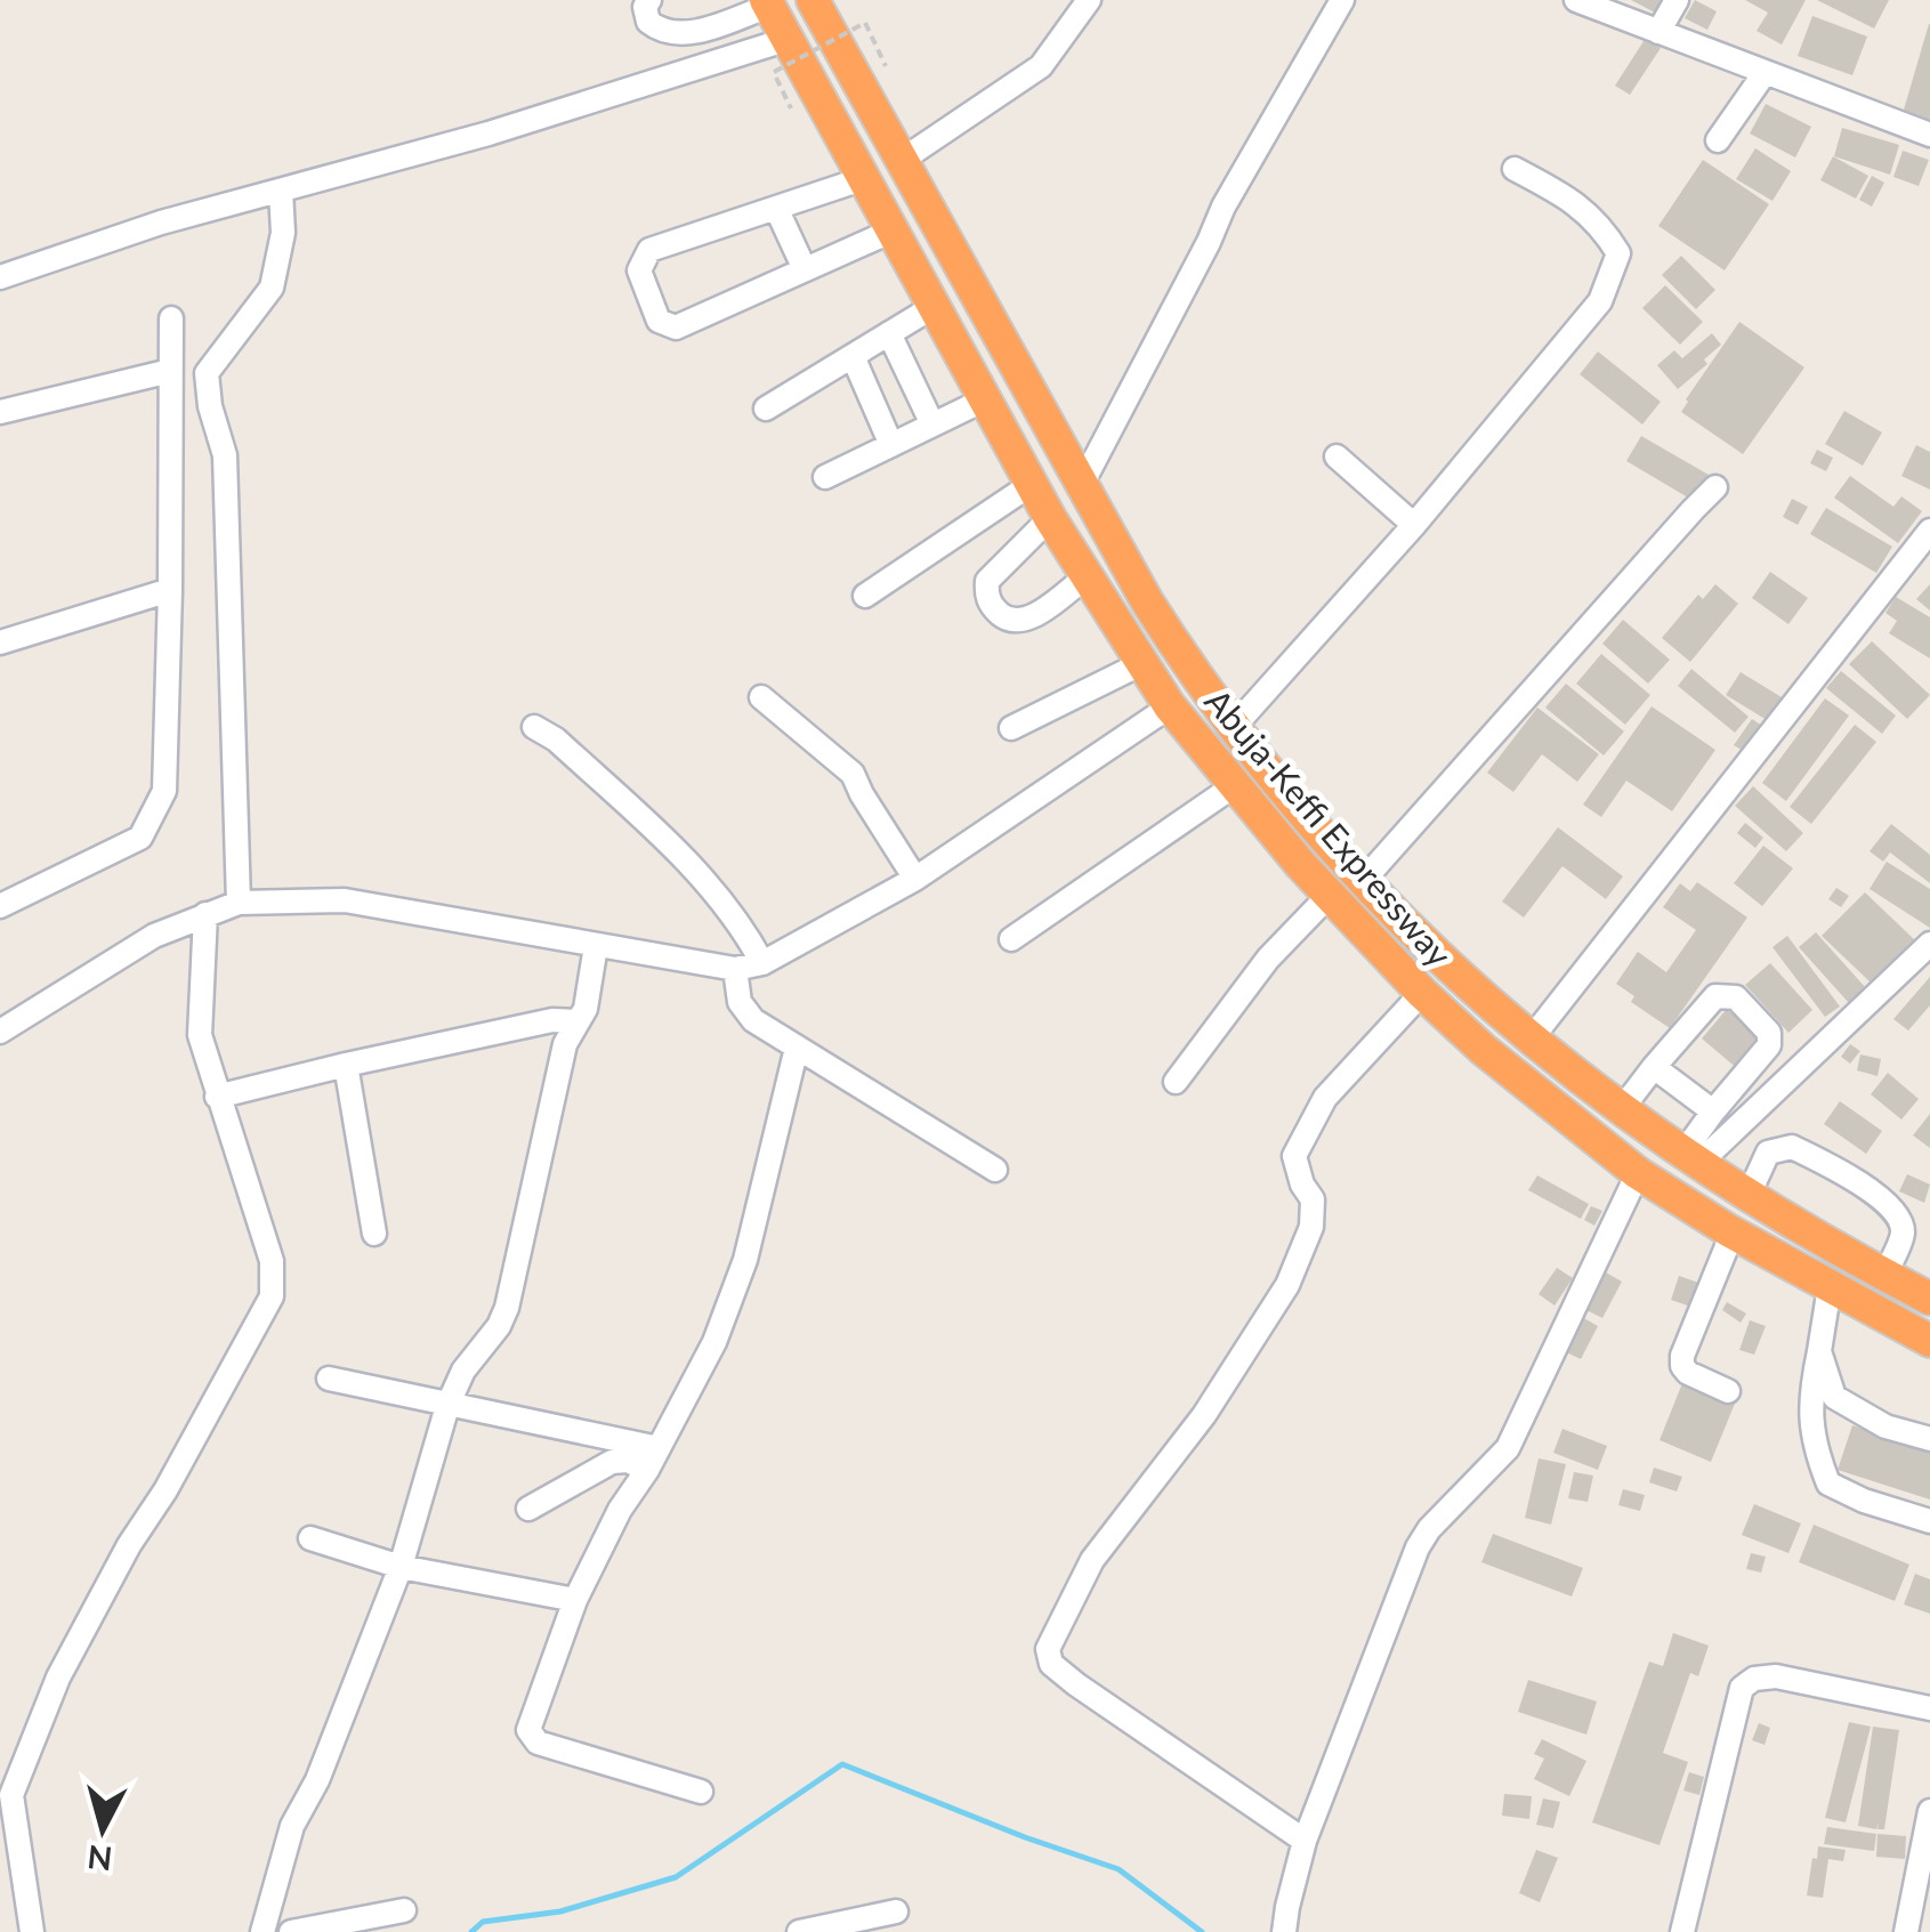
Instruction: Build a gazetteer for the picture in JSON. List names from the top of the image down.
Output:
{
  "streets": {
    "highway": ["Abuja-Keffi Expressway"]
  },
  "north": "bottom"
}
